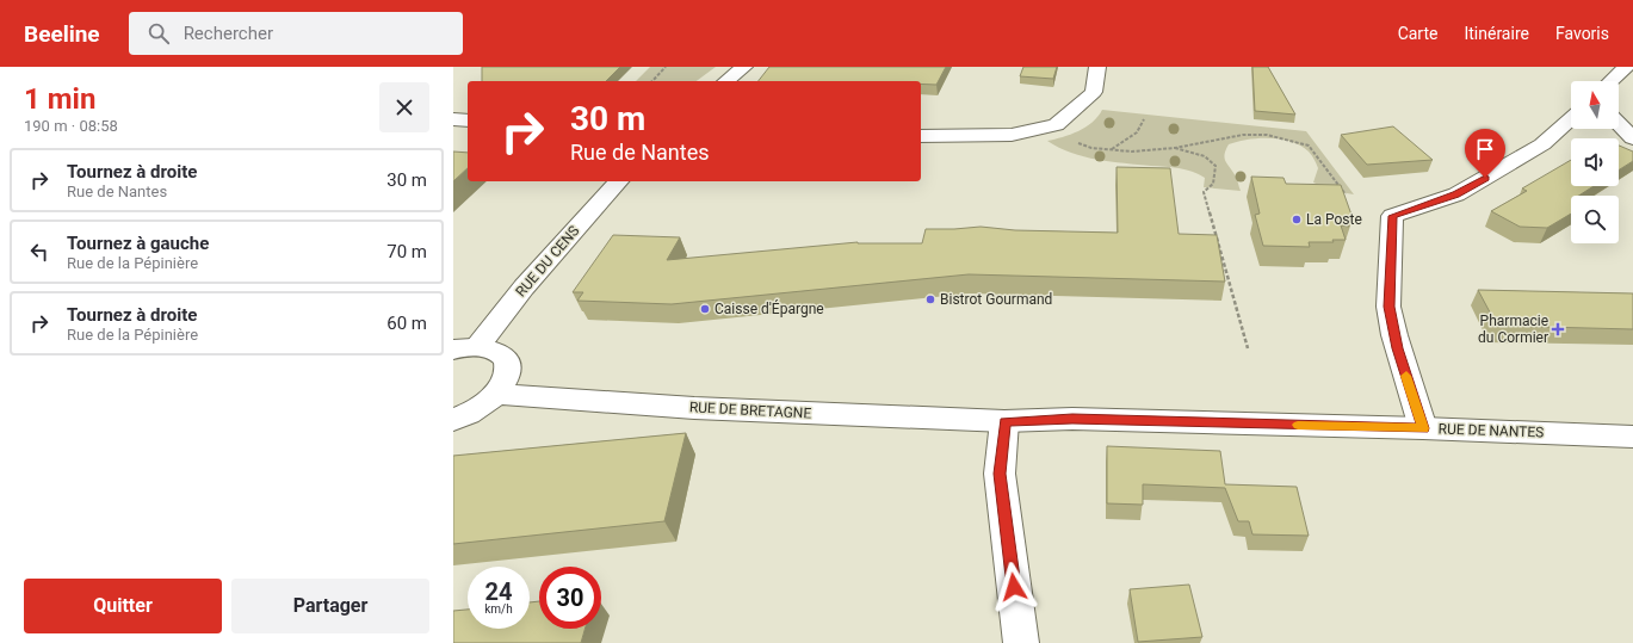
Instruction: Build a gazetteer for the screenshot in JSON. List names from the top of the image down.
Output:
{
  "streets": {
    "street": ["RUE DU CENS", "RUE DE BRETAGNE", "RUE DE NANTES"]
  },
  "crossings": [
    ["RUE DE BRETAGNE", "RUE DE NANTES"]
  ],
  "places": {
    "other": ["La Poste", "Bistrot Gourmand", "Caisse d'Épargne"],
    "health": ["Pharmacie du Cormier"]
  },
  "north": "top",
  "page": {
    "header": "Beeline",
    "search": "Rechercher",
    "nav": ["Carte", "Itinéraire", "Favoris"],
    "heading": ["1 min", "190 m · 08:58"],
    "turn": ["30 m", "Rue de Nantes"],
    "list": [
      {
        "name": "Tournez à droite",
        "note": "Rue de Nantes",
        "value": "30 m"
      },
      {
        "name": "Tournez à gauche",
        "note": "Rue de la Pépinière",
        "value": "70 m"
      },
      {
        "name": "Tournez à droite",
        "note": "Rue de la Pépinière",
        "value": "60 m"
      }
    ],
    "speed": "24 km/h",
    "limit": "30",
    "buttons": ["Quitter", "Partager"]
  }
}
